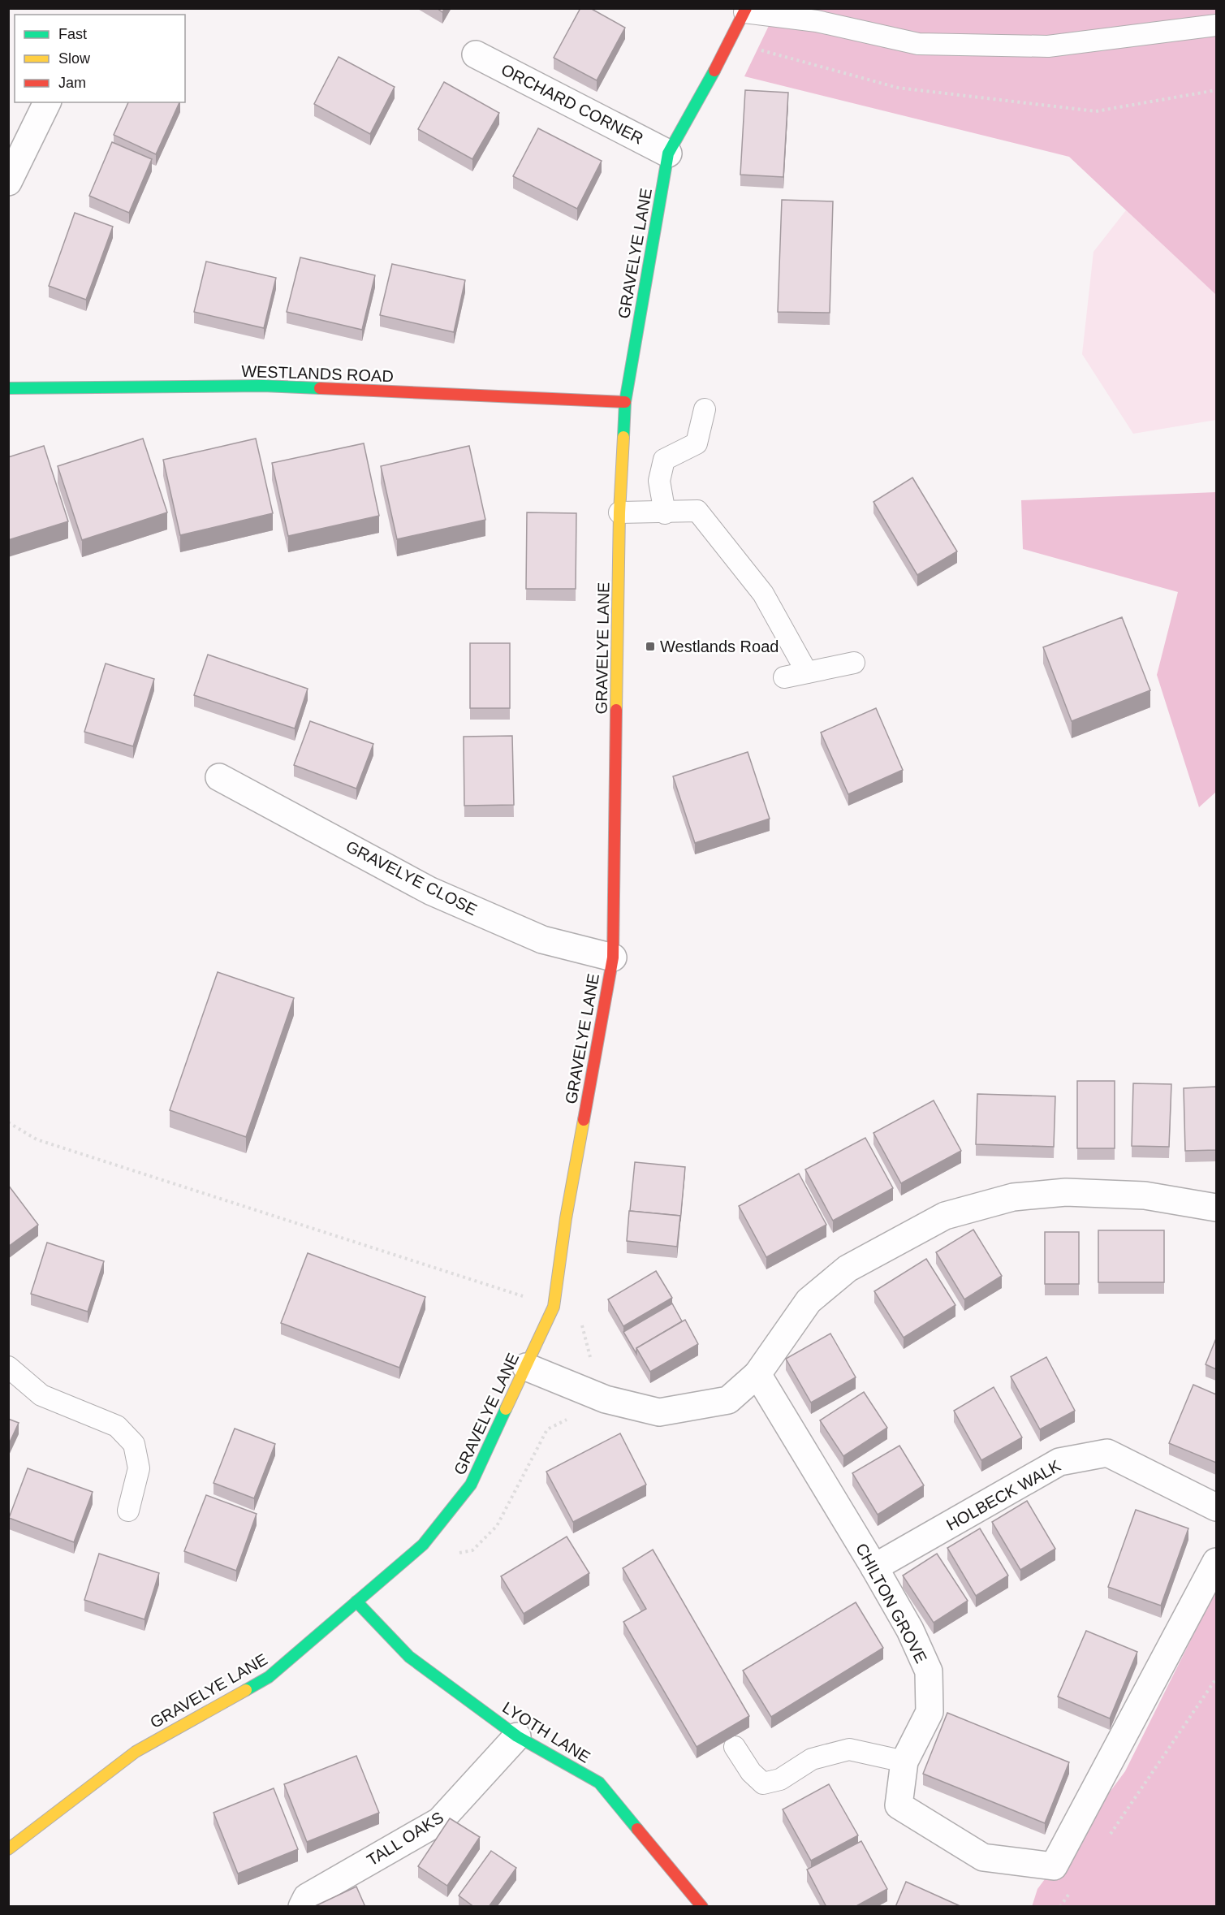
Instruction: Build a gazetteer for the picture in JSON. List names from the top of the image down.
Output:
{
  "streets": {
    "street": [
      "ORCHARD CORNER",
      "GRAVELYE LANE",
      "WESTLANDS ROAD",
      "GRAVELYE CLOSE",
      "HOLBECK WALK",
      "CHILTON GROVE",
      "LYOTH LANE",
      "TALL OAKS"
    ]
  },
  "crossings": [
    ["ORCHARD CORNER", "GRAVELYE LANE"],
    ["GRAVELYE LANE", "WESTLANDS ROAD"],
    ["GRAVELYE LANE", "GRAVELYE CLOSE"],
    ["GRAVELYE LANE", "LYOTH LANE"],
    ["HOLBECK WALK", "CHILTON GROVE"],
    ["LYOTH LANE", "TALL OAKS"]
  ],
  "places": {
    "transit": ["Westlands Road"]
  },
  "legend": ["Fast", "Slow", "Jam"]
}
